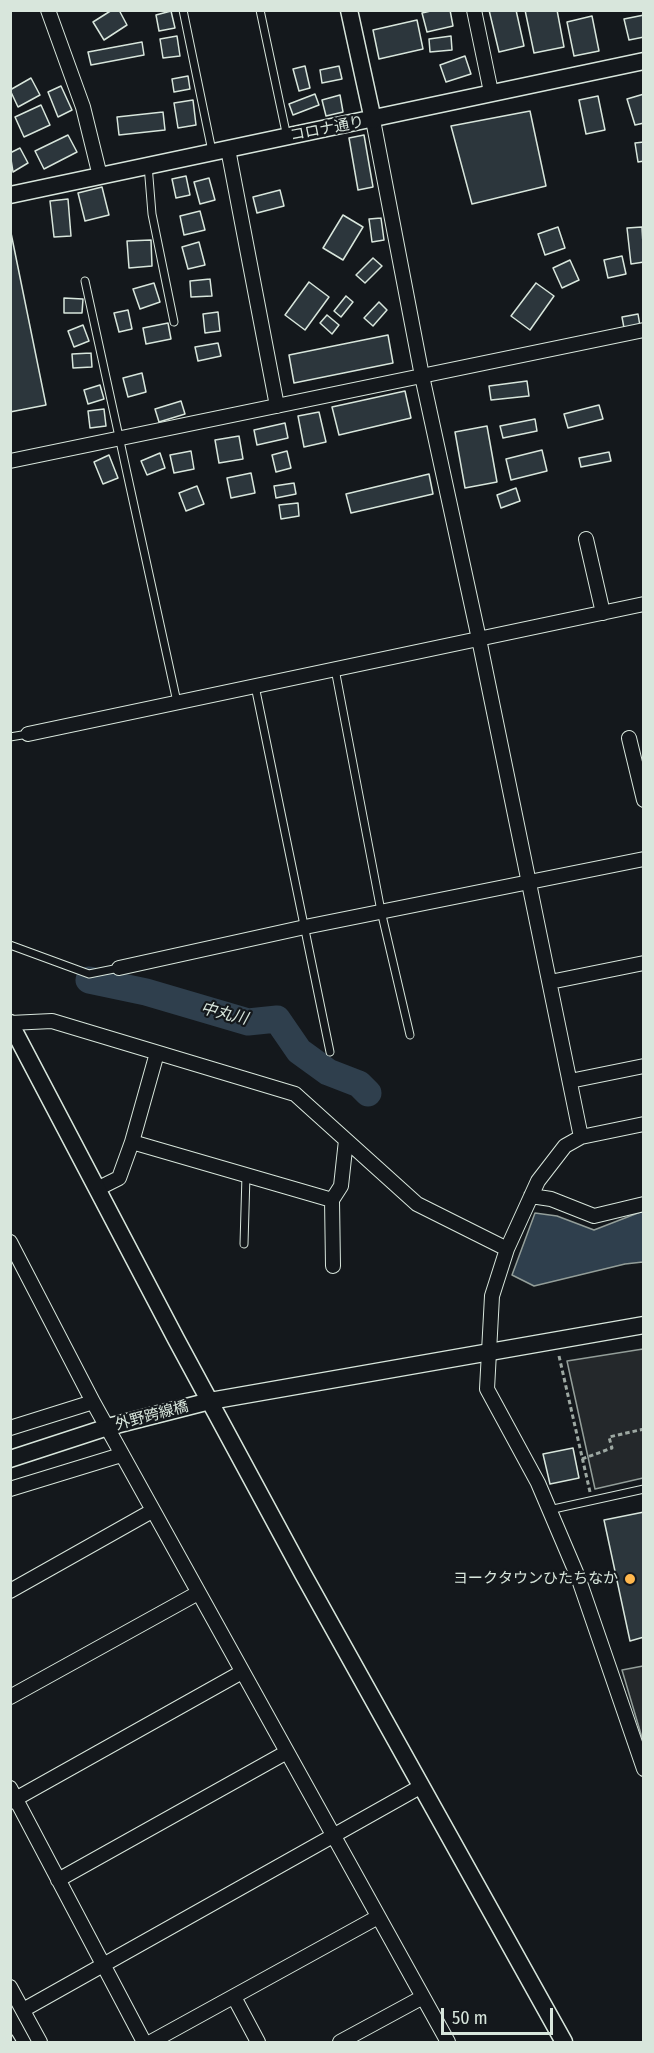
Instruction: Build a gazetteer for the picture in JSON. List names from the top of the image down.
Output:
{
  "streets": {
    "street": ["コロナ通り", "外野跨線橋"]
  },
  "water": ["中丸川"],
  "places": ["ヨークタウンひたちなか"],
  "scale_bar": "50 m"
}
